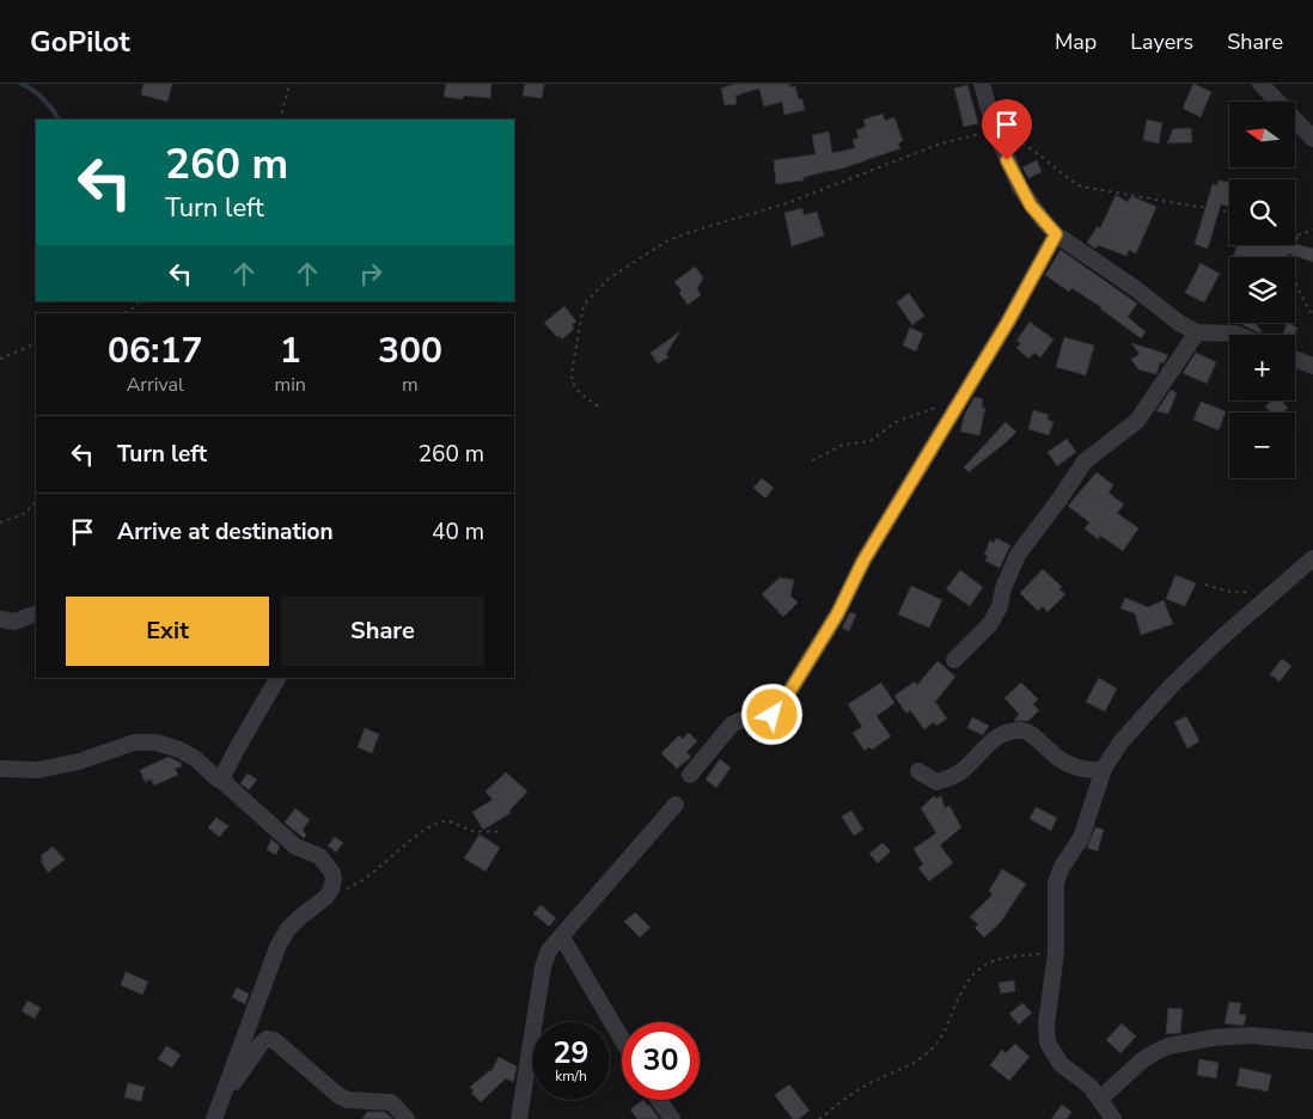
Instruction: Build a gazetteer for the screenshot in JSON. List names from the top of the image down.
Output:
{
  "north": "left",
  "page": {
    "header": "GoPilot",
    "nav": ["Map", "Layers", "Share"],
    "map_buttons": ["+", "−"],
    "turn": ["260 m", "Turn left"],
    "eta": [
      "06:17",
      "Arrival",
      "1",
      "min",
      "300",
      "m"
    ],
    "list": [
      {
        "name": "Turn left",
        "value": "260 m"
      },
      {
        "name": "Arrive at destination",
        "value": "40 m"
      }
    ],
    "buttons": ["Exit", "Share"],
    "speed": "29 km/h",
    "limit": "30"
  }
}
